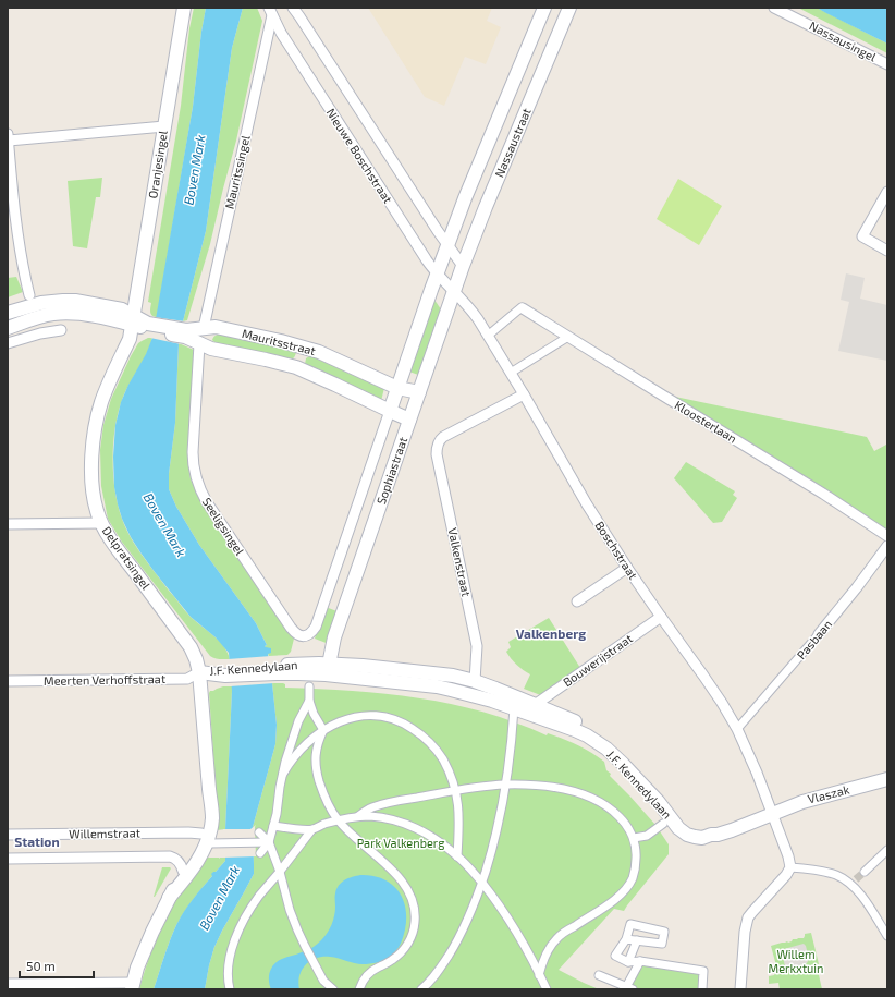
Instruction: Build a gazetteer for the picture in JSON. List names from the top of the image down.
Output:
{
  "streets": {
    "street": [
      "Nassausingel",
      "Nassaustraat",
      "Nieuwe Boschstraat",
      "Oranjesingel",
      "Mauritssingel",
      "Mauritsstraat",
      "Kloosterlaan",
      "Sophiastraat",
      "Seeligsingel",
      "Boschstraat",
      "Delpratsingel",
      "Valkenstraat",
      "Pasbaan",
      "Bouwerijstraat",
      "J.F. Kennedylaan",
      "Meerten Verhoffstraat",
      "Vlaszak",
      "Willemstraat"
    ]
  },
  "crossings": [
    ["Nassaustraat", "Nieuwe Boschstraat"],
    ["Nassaustraat", "Sophiastraat"],
    ["Nieuwe Boschstraat", "Mauritssingel"],
    ["Nieuwe Boschstraat", "Sophiastraat"],
    ["Nieuwe Boschstraat", "Boschstraat"],
    ["Oranjesingel", "Mauritsstraat"],
    ["Oranjesingel", "Delpratsingel"],
    ["Mauritssingel", "Mauritsstraat"],
    ["Mauritsstraat", "Sophiastraat"],
    ["Mauritsstraat", "Seeligsingel"],
    ["Mauritsstraat", "Delpratsingel"],
    ["Sophiastraat", "Seeligsingel"],
    ["Sophiastraat", "Boschstraat"],
    ["Sophiastraat", "J.F. Kennedylaan"],
    ["Boschstraat", "Valkenstraat"],
    ["Boschstraat", "Pasbaan"],
    ["Boschstraat", "Bouwerijstraat"],
    ["Boschstraat", "J.F. Kennedylaan"],
    ["Boschstraat", "Vlaszak"],
    ["Delpratsingel", "J.F. Kennedylaan"],
    ["Delpratsingel", "Meerten Verhoffstraat"],
    ["Delpratsingel", "Willemstraat"],
    ["Valkenstraat", "J.F. Kennedylaan"],
    ["Bouwerijstraat", "J.F. Kennedylaan"],
    ["J.F. Kennedylaan", "Meerten Verhoffstraat"],
    ["J.F. Kennedylaan", "Vlaszak"]
  ],
  "districts": ["Valkenberg", "Station"],
  "water": ["Boven Mark"],
  "parks": ["Park Valkenberg", "Willem Merkxtuin"],
  "scale_bar": "50 m"
}
